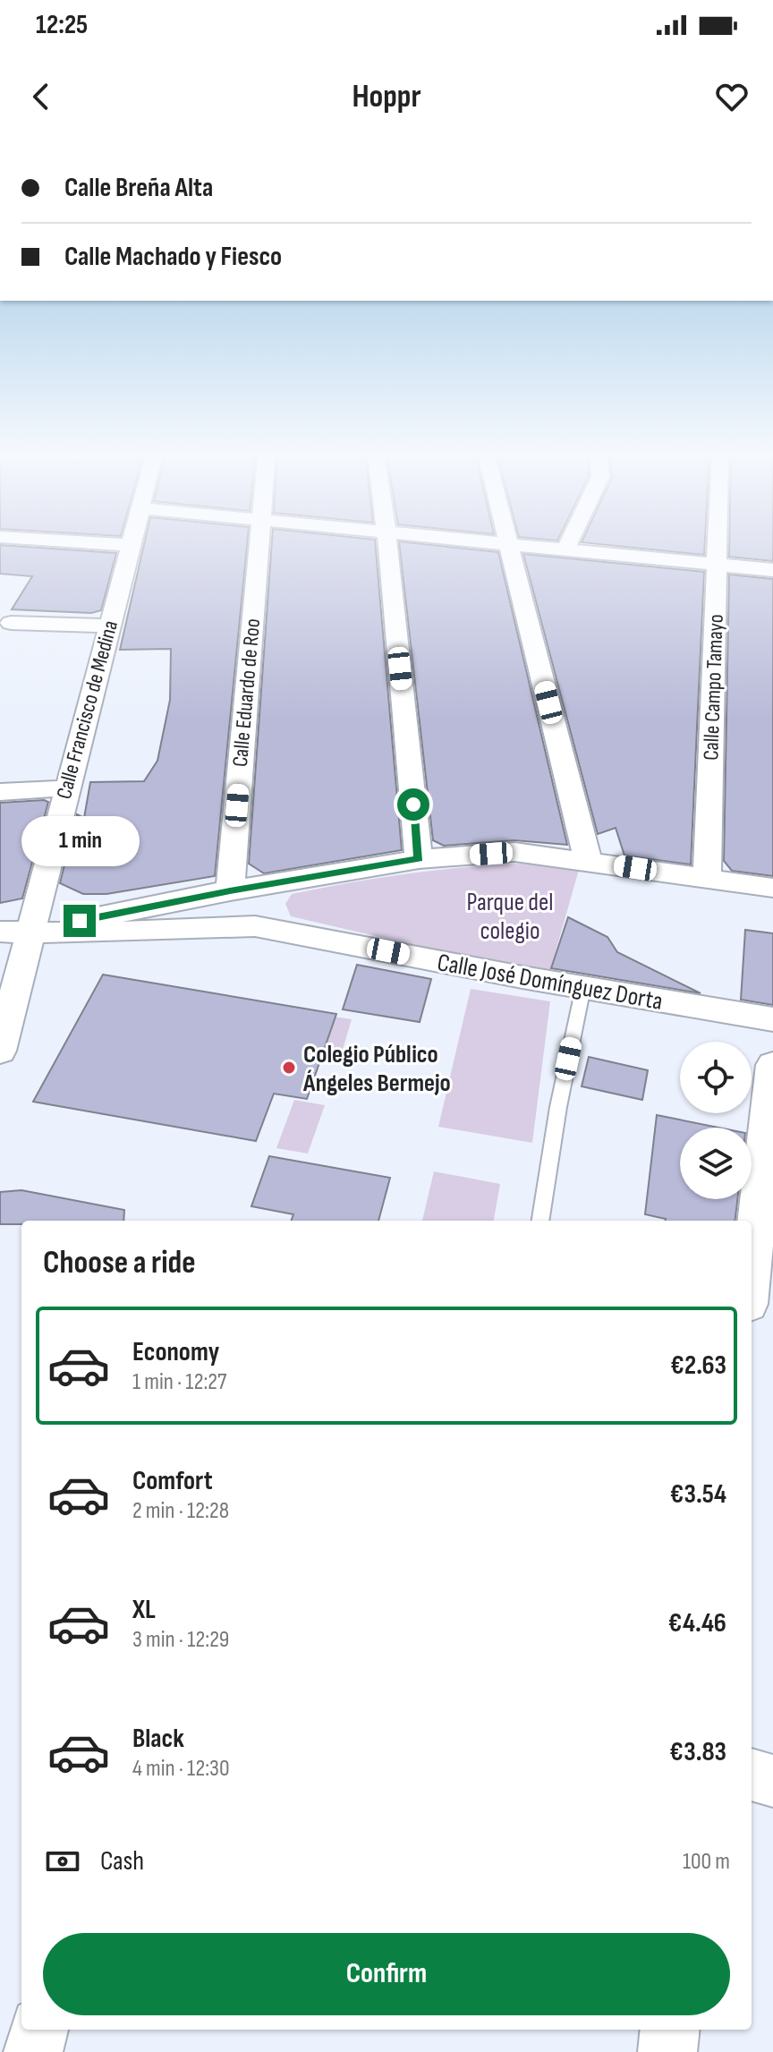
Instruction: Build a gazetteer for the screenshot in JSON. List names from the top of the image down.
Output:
{
  "streets": {
    "street": [
      "Calle Campo Tamayo",
      "Calle Eduardo de Roo",
      "Calle Francisco de Medina",
      "Calle José Domínguez Dorta"
    ]
  },
  "crossings": [
    ["Calle Eduardo de Roo", "Calle José Domínguez Dorta"],
    ["Calle Francisco de Medina", "Calle José Domínguez Dorta"]
  ],
  "parks": ["Parque del colegio"],
  "places": ["Colegio Público Ángeles Bermejo"],
  "page": {
    "status": "12:25",
    "header": "Hoppr",
    "banner": ["Calle Breña Alta", "Calle Machado y Fiesco"],
    "bubble": "1 min",
    "heading": "Choose a ride",
    "list": [
      {
        "name": "Economy",
        "note": "1 min · 12:27",
        "value": "€2.63"
      },
      {
        "name": "Comfort",
        "note": "2 min · 12:28",
        "value": "€3.54"
      },
      {
        "name": "XL",
        "note": "3 min · 12:29",
        "value": "€4.46"
      },
      {
        "name": "Black",
        "note": "4 min · 12:30",
        "value": "€3.83"
      }
    ],
    "pay": ["Cash", "100 m"],
    "buttons": "Confirm"
  }
}
